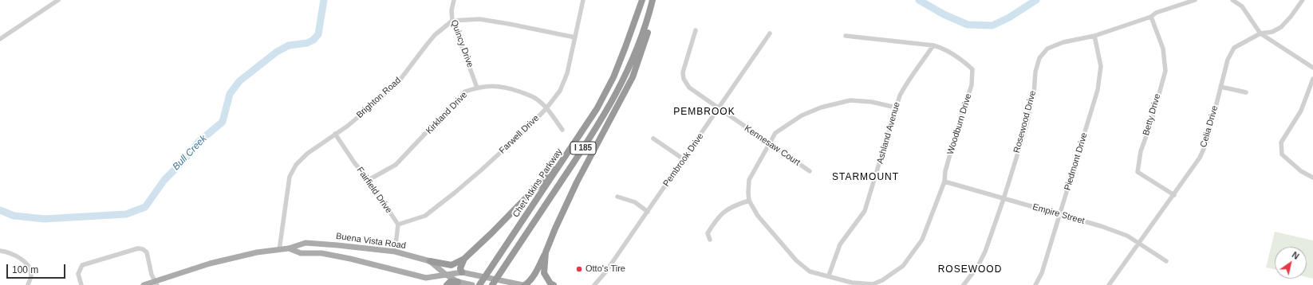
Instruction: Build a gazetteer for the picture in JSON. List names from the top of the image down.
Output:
{
  "streets": {
    "highway": ["I 185", "Chet Atkins Parkway"],
    "main road": ["Buena Vista Road"],
    "street": [
      "Quincy Drive",
      "Brighton Road",
      "Kirkland Drive",
      "Betty Drive",
      "Rosewood Drive",
      "Woodburn Drive",
      "Celia Drive",
      "Ashland Avenue",
      "Farwell Drive",
      "Kennesaw Court",
      "Pembrook Drive",
      "Piedmont Drive",
      "Fairfield Drive",
      "Empire Street"
    ]
  },
  "crossings": [
    ["Quincy Drive", "Brighton Road"],
    ["Quincy Drive", "Kirkland Drive"],
    ["Brighton Road", "Fairfield Drive"],
    ["Brighton Road", "Buena Vista Road"],
    ["Kirkland Drive", "Farwell Drive"],
    ["Kirkland Drive", "Fairfield Drive"],
    ["Betty Drive", "Rosewood Drive"],
    ["Betty Drive", "Celia Drive"],
    ["Rosewood Drive", "Piedmont Drive"],
    ["Rosewood Drive", "Empire Street"],
    ["Woodburn Drive", "Ashland Avenue"],
    ["Woodburn Drive", "Empire Street"],
    ["Celia Drive", "Empire Street"],
    ["Farwell Drive", "Fairfield Drive"],
    ["Kennesaw Court", "Pembrook Drive"],
    ["Piedmont Drive", "Empire Street"]
  ],
  "districts": ["PEMBROOK", "STARMOUNT", "ROSEWOOD"],
  "water": ["Bull Creek"],
  "places": ["Otto's Tire"],
  "scale_bar": "100 m",
  "north": "top right"
}
